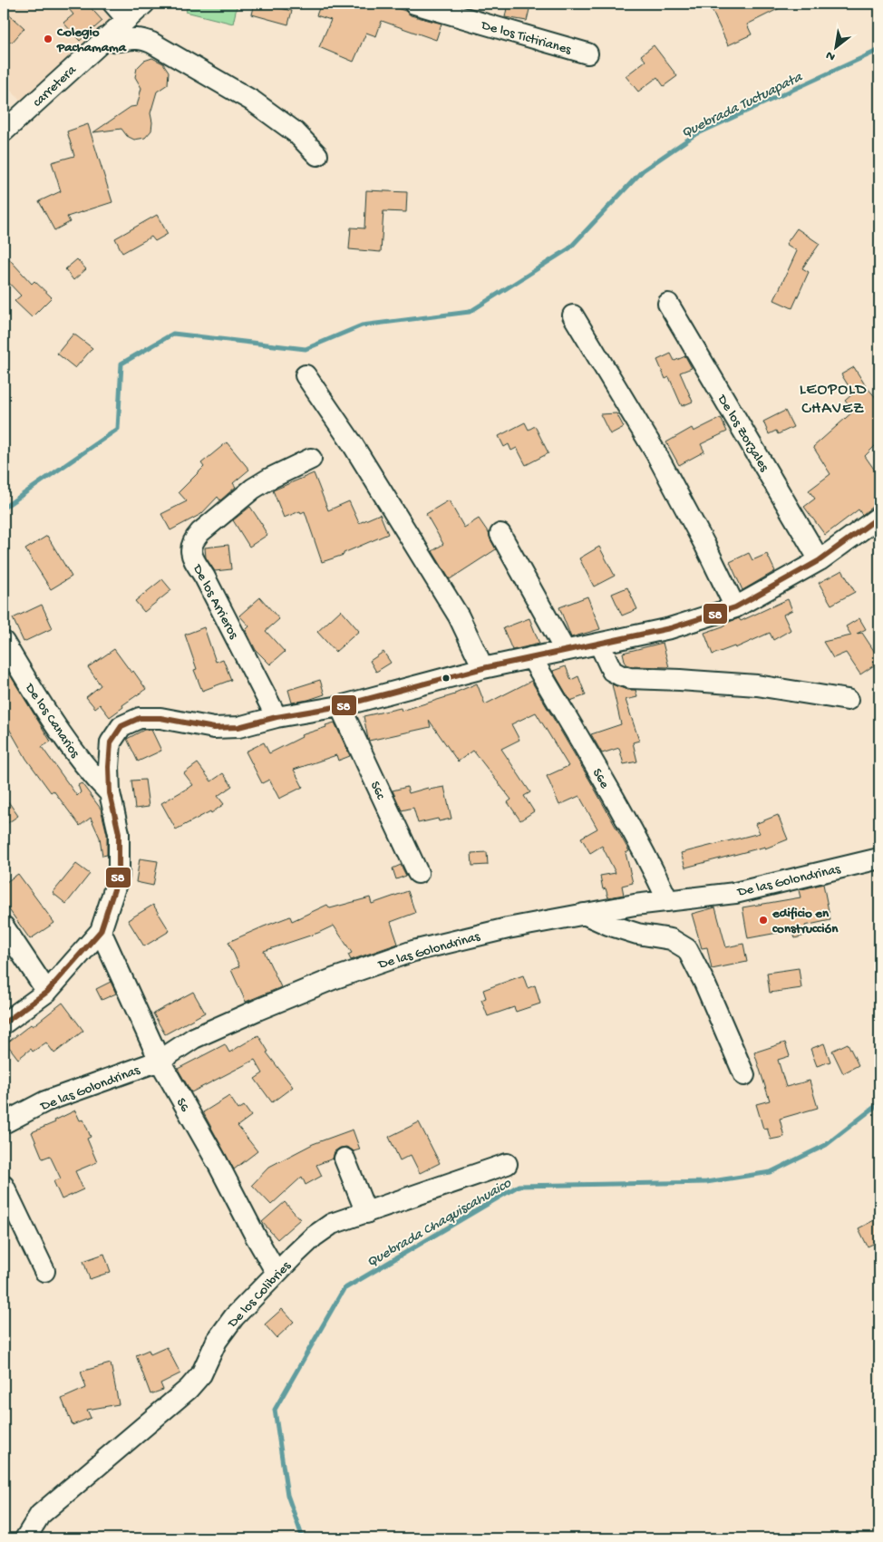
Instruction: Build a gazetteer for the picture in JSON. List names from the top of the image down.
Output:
{
  "streets": {
    "street": [
      "De los Tictirianes",
      "carretera",
      "De los Zorzales",
      "De los Arrieros",
      "De los Canarios",
      "S6e",
      "S6c",
      "De las Golondrinas",
      "S6",
      "De los Colibries"
    ]
  },
  "crossings": [
    ["S6e", "De las Golondrinas"],
    ["De las Golondrinas", "S6"],
    ["S6", "De los Colibries"]
  ],
  "districts": ["LEOPOLD CHAVEZ"],
  "water": ["Quebrada Tuctuapata", "Quebrada Chaquiscahuaico"],
  "places": ["Colegio Pachamama", "edificio en construcción"],
  "lines": ["transit line 58"],
  "north": "bottom left"
}
